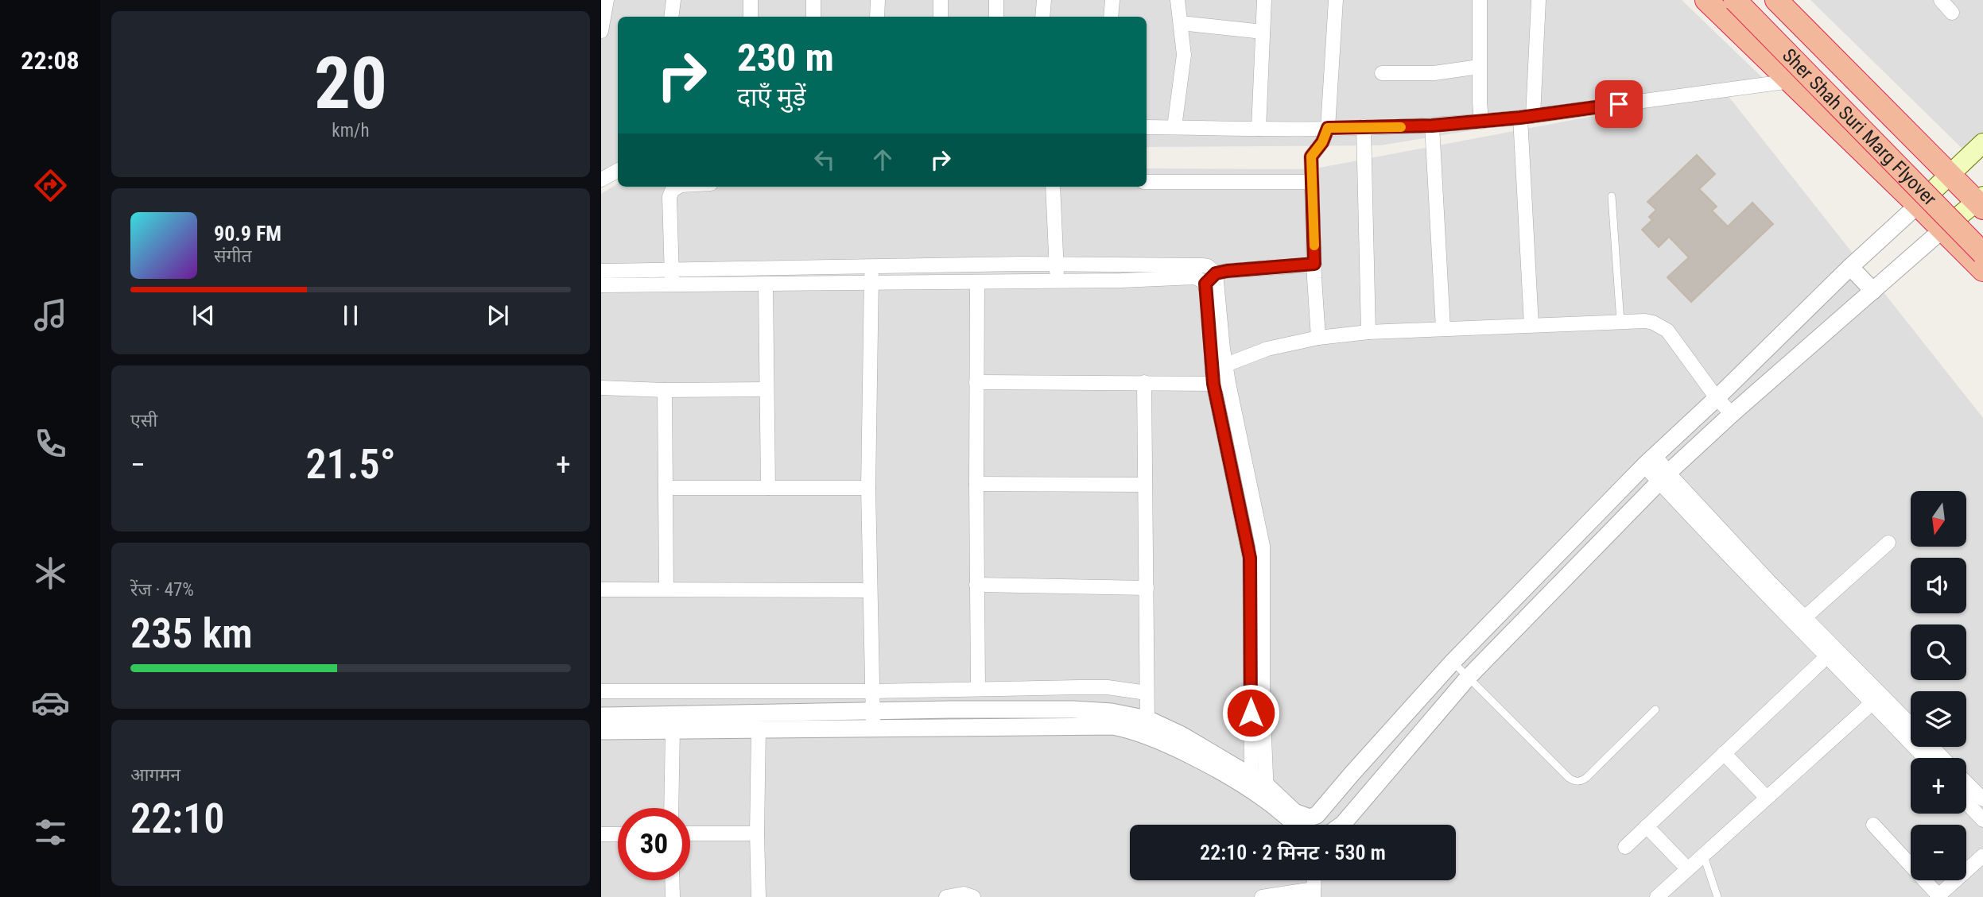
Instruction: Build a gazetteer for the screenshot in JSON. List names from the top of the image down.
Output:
{
  "streets": {
    "highway": ["Sher Shah Suri Marg Flyover"]
  },
  "north": "bottom",
  "page": {
    "tabs": "22:08",
    "tile": [
      ["20", "km/h"],
      "एसी",
      ["रेंज · 47%", "235 km"],
      ["आगमन", "22:10"]
    ],
    "turn": ["230 m", "दाएँ मुड़ें"],
    "song": ["90.9 FM", "संगीत"],
    "heat": ["−", "21.5°", "+"],
    "map_buttons": ["+", "−"],
    "limit": "30",
    "trip": "22:10 · 2 मिनट · 530 m"
  }
}
